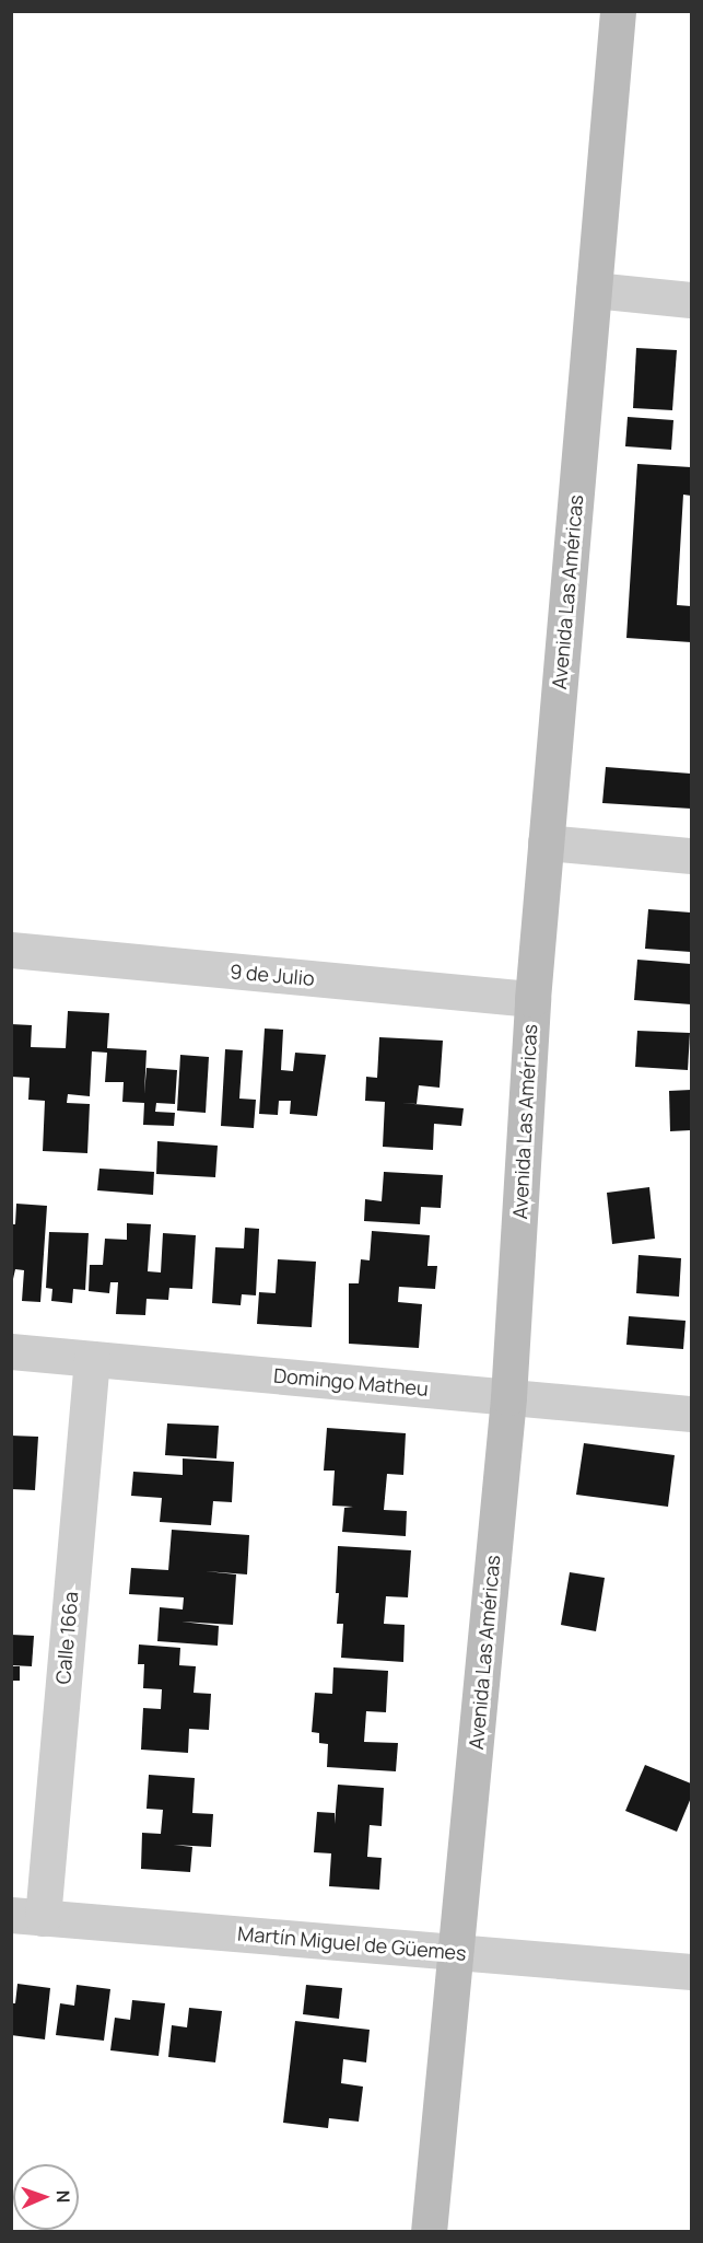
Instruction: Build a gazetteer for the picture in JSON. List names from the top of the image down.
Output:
{
  "streets": {
    "main road": ["Avenida Las Américas"],
    "street": [
      "9 de Julio",
      "Domingo Matheu",
      "Calle 166a",
      "Martín Miguel de Güemes"
    ]
  },
  "crossings": [
    ["Avenida Las Américas", "9 de Julio"],
    ["Avenida Las Américas", "Domingo Matheu"],
    ["Avenida Las Américas", "Martín Miguel de Güemes"],
    ["Domingo Matheu", "Calle 166a"],
    ["Calle 166a", "Martín Miguel de Güemes"]
  ],
  "north": "right"
}
